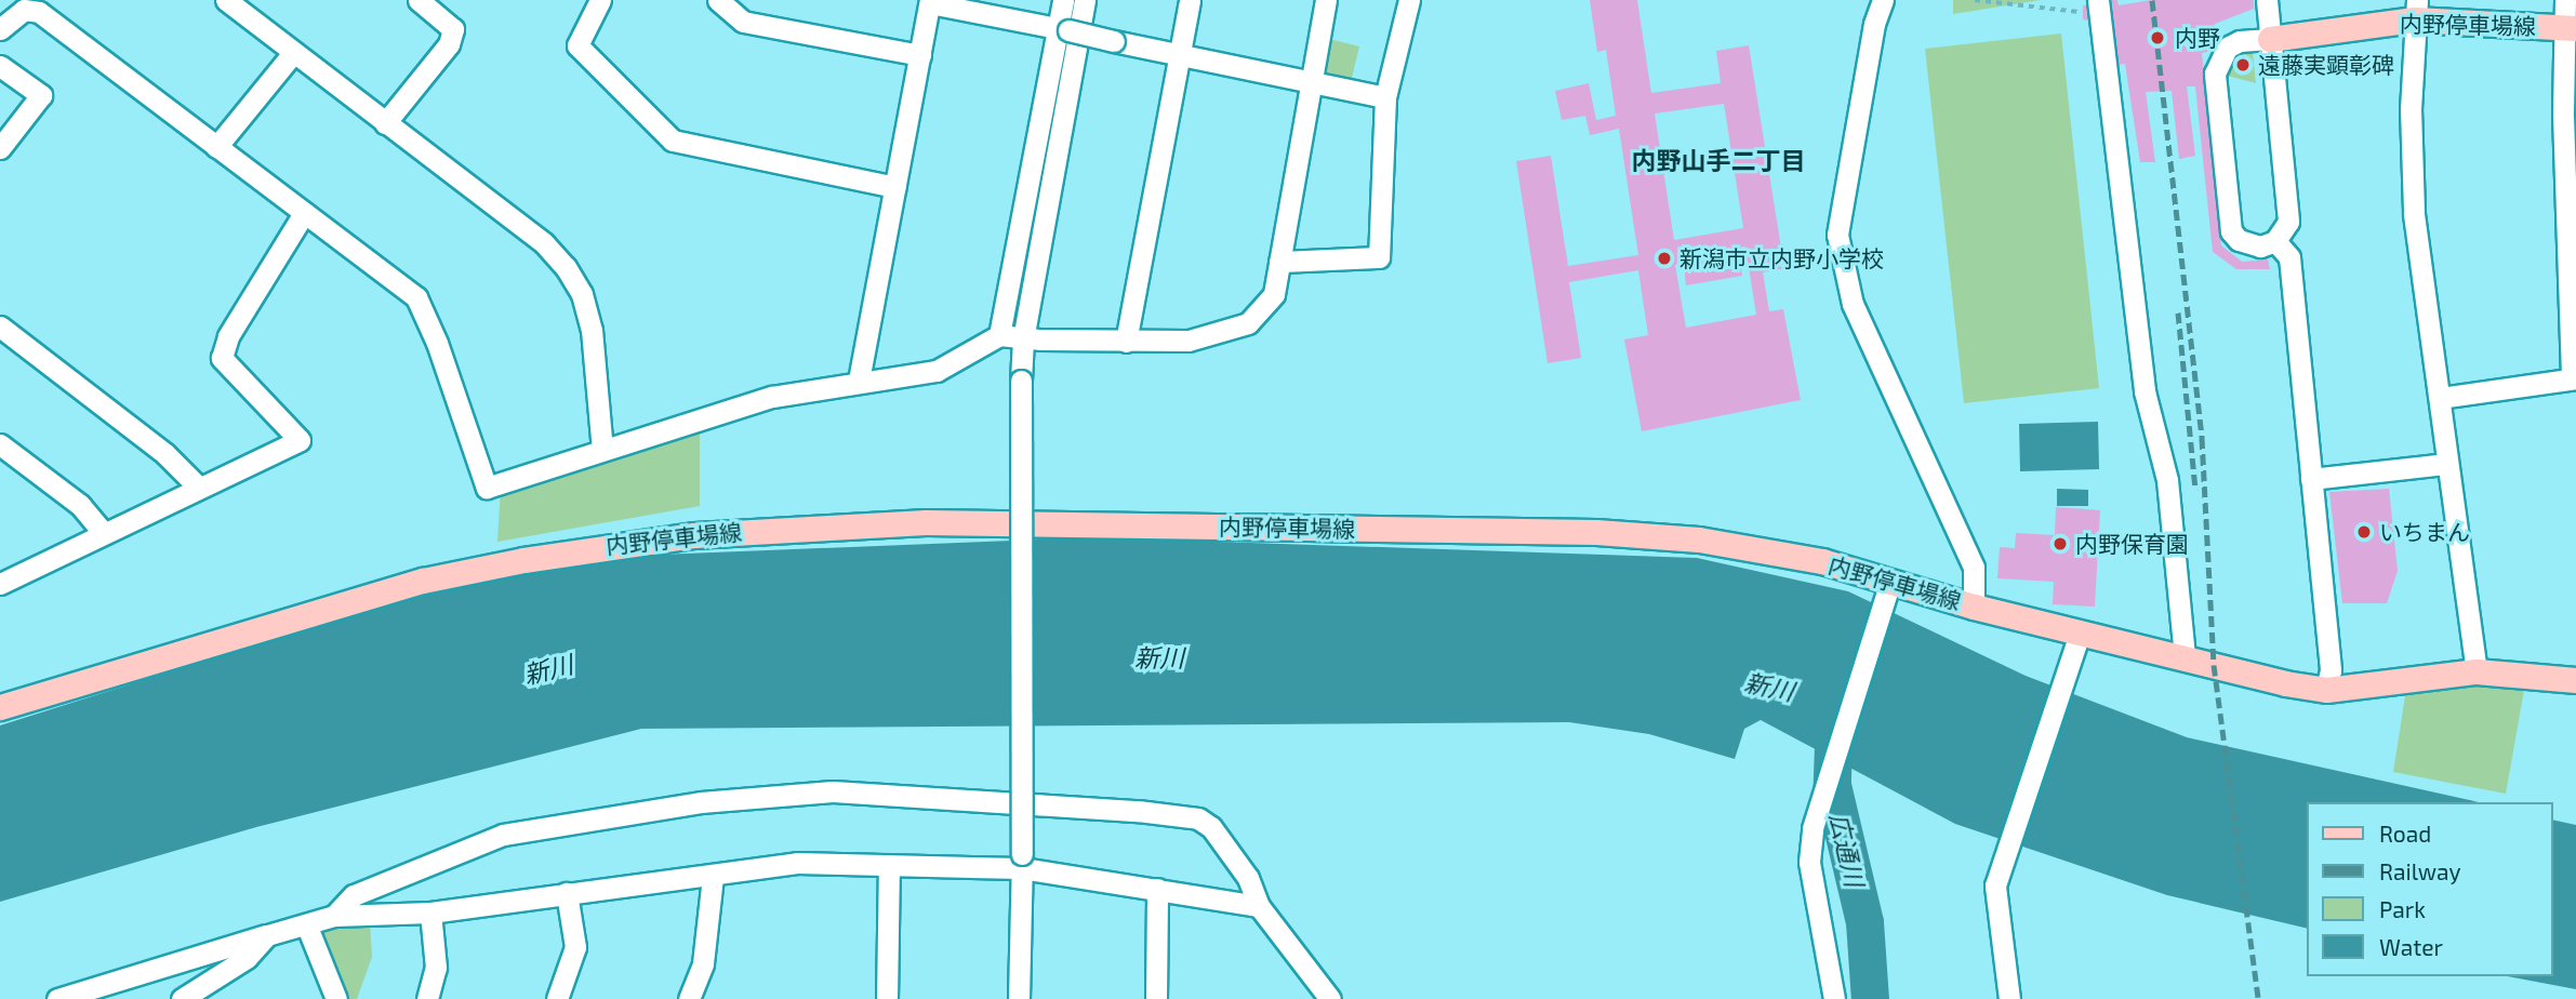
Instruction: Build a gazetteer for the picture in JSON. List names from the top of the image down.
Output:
{
  "streets": {
    "main road": ["内野停車場線"]
  },
  "districts": ["内野山手二丁目"],
  "water": ["新川", "広通川"],
  "places": [
    "内野",
    "遠藤実顕彰碑",
    "新潟市立内野小学校",
    "いちまん",
    "内野保育園"
  ],
  "legend": [
    "Road",
    "Railway",
    "Park",
    "Water"
  ]
}
